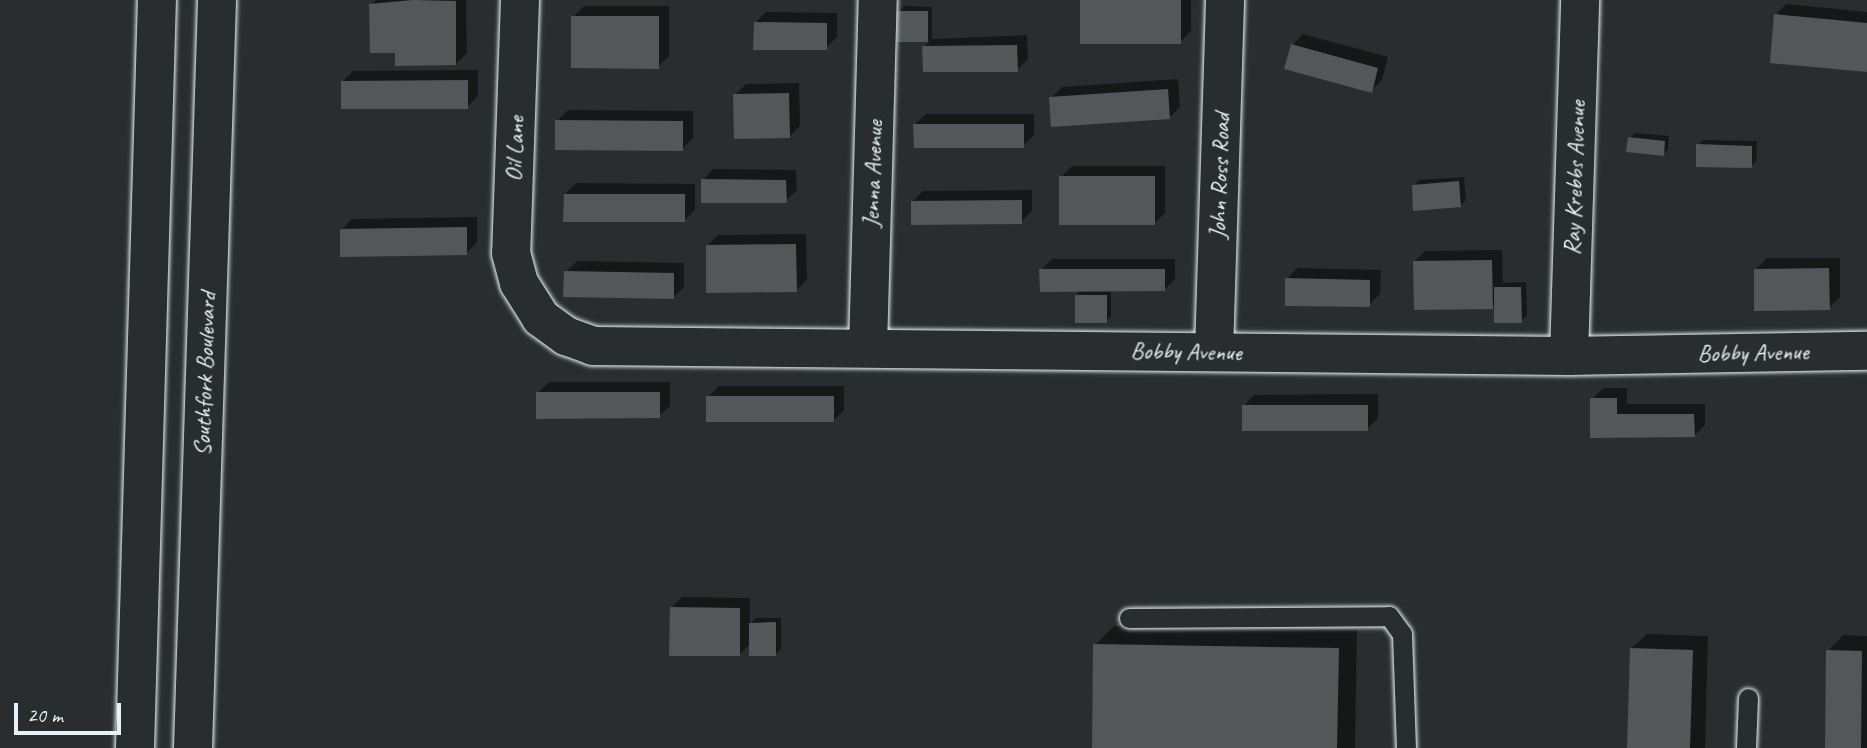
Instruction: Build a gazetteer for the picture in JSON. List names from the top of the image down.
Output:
{
  "streets": {
    "street": [
      "Oil Lane",
      "Jenna Avenue",
      "John Ross Road",
      "Ray Krebbs Avenue",
      "Bobby Avenue",
      "Southfork Boulevard"
    ]
  },
  "crossings": [
    ["Oil Lane", "Bobby Avenue"],
    ["Jenna Avenue", "Bobby Avenue"],
    ["John Ross Road", "Bobby Avenue"],
    ["Ray Krebbs Avenue", "Bobby Avenue"]
  ],
  "scale_bar": "20 m"
}
